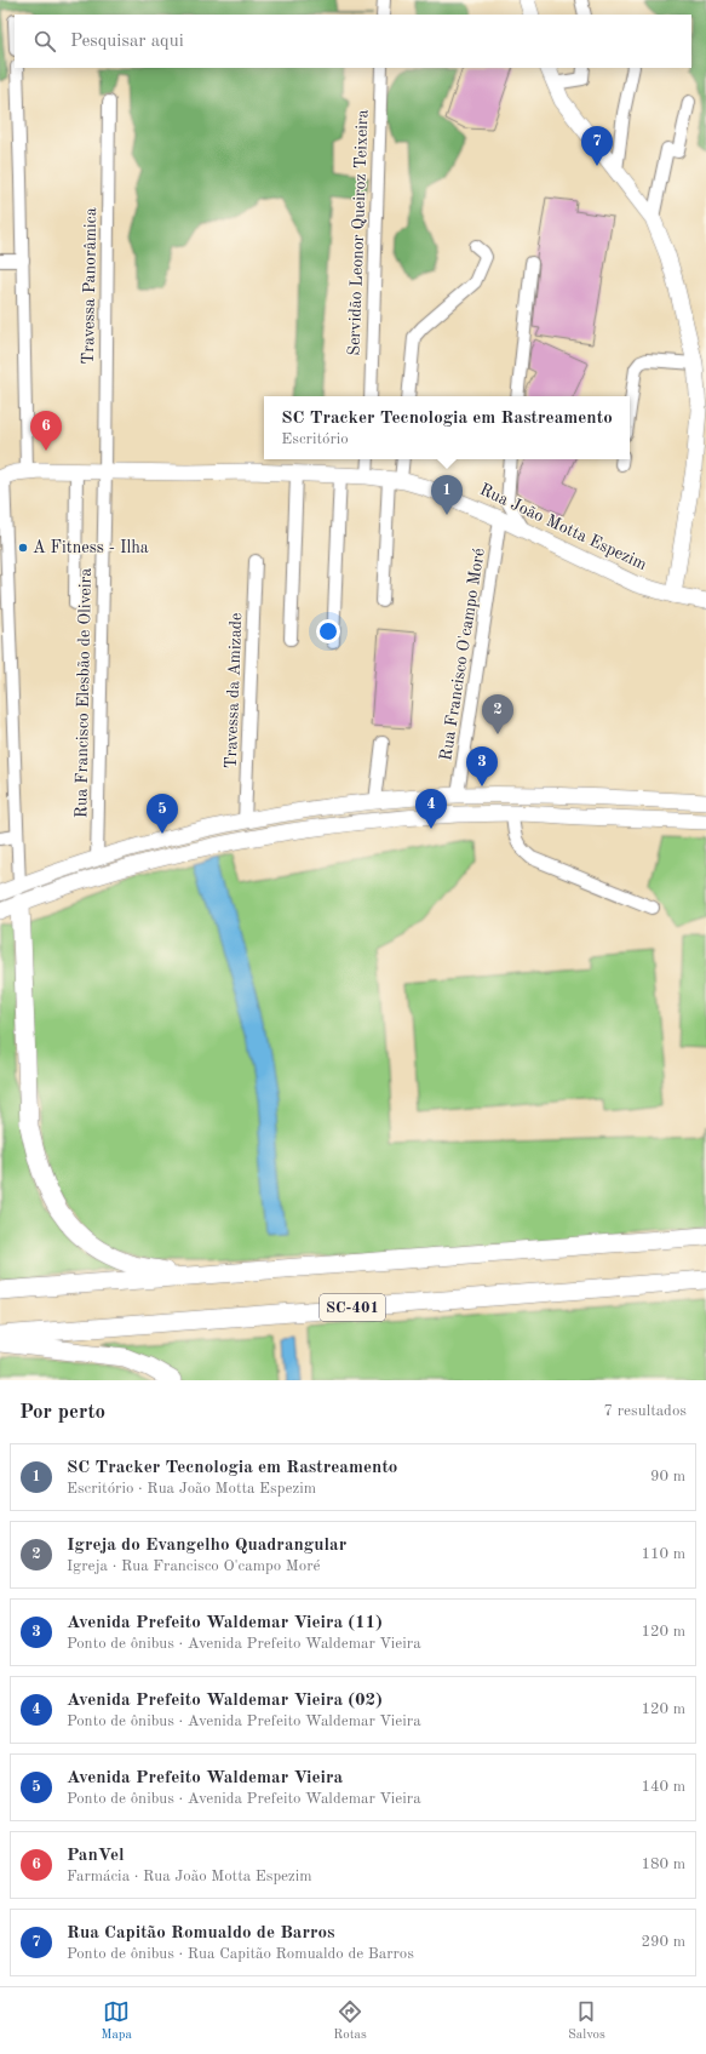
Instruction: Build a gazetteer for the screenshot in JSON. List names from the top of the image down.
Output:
{
  "streets": {
    "highway": ["SC-401"],
    "main road": ["Rua João Motta Espezim"],
    "street": [
      "Servidão Leonor Queiroz Teixeira",
      "Travessa Panorâmica",
      "Rua Francisco O'campo Moré",
      "Travessa da Amizade",
      "Rua Francisco Elesbão de Oliveira"
    ]
  },
  "crossings": [
    ["Travessa Panorâmica", "Rua João Motta Espezim"],
    ["Travessa Panorâmica", "Rua Francisco Elesbão de Oliveira"],
    ["Rua João Motta Espezim", "Rua Francisco O'campo Moré"],
    ["Rua João Motta Espezim", "Rua Francisco Elesbão de Oliveira"]
  ],
  "places": ["A Fitness - Ilha"],
  "page": {
    "search": "Pesquisar aqui",
    "pins": [
      "7",
      "6",
      "1",
      "2",
      "3",
      "4",
      "5"
    ],
    "popup": ["SC Tracker Tecnologia em Rastreamento", "Escritório"],
    "heading": ["Por perto", "7 resultados"],
    "list": [
      {
        "mark": "1",
        "name": "SC Tracker Tecnologia em Rastreamento",
        "note": "Escritório · Rua João Motta Espezim",
        "value": "90 m"
      },
      {
        "mark": "2",
        "name": "Igreja do Evangelho Quadrangular",
        "note": "Igreja · Rua Francisco O'campo Moré",
        "value": "110 m"
      },
      {
        "mark": "3",
        "name": "Avenida Prefeito Waldemar Vieira (11)",
        "note": "Ponto de ônibus · Avenida Prefeito Waldemar Vieira",
        "value": "120 m"
      },
      {
        "mark": "4",
        "name": "Avenida Prefeito Waldemar Vieira (02)",
        "note": "Ponto de ônibus · Avenida Prefeito Waldemar Vieira",
        "value": "120 m"
      },
      {
        "mark": "5",
        "name": "Avenida Prefeito Waldemar Vieira",
        "note": "Ponto de ônibus · Avenida Prefeito Waldemar Vieira",
        "value": "140 m"
      },
      {
        "mark": "6",
        "name": "PanVel",
        "note": "Farmácia · Rua João Motta Espezim",
        "value": "180 m"
      },
      {
        "mark": "7",
        "name": "Rua Capitão Romualdo de Barros",
        "note": "Ponto de ônibus · Rua Capitão Romualdo de Barros",
        "value": "290 m"
      }
    ],
    "nav": ["Mapa", "Rotas", "Salvos"]
  }
}
